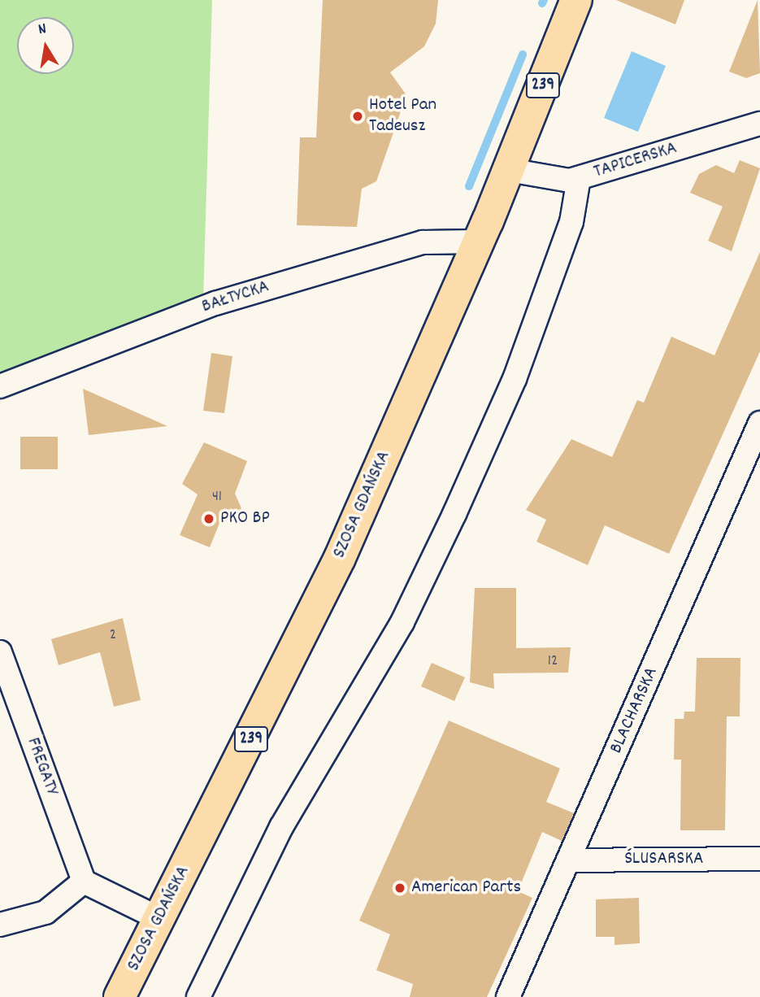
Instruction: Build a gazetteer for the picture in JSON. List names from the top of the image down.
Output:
{
  "streets": {
    "main road": ["239", "SZOSA GDAŃSKA"],
    "street": [
      "TAPICERSKA",
      "BAŁTYCKA",
      "BLACHARSKA",
      "FREGATY",
      "ŚLUSARSKA"
    ]
  },
  "crossings": [
    ["TAPICERSKA", "SZOSA GDAŃSKA"],
    ["BAŁTYCKA", "SZOSA GDAŃSKA"],
    ["BLACHARSKA", "ŚLUSARSKA"]
  ],
  "places": ["Hotel Pan Tadeusz", "PKO BP", "American Parts"],
  "house_numbers": ["41", "2", "12"],
  "north": "top"
}
